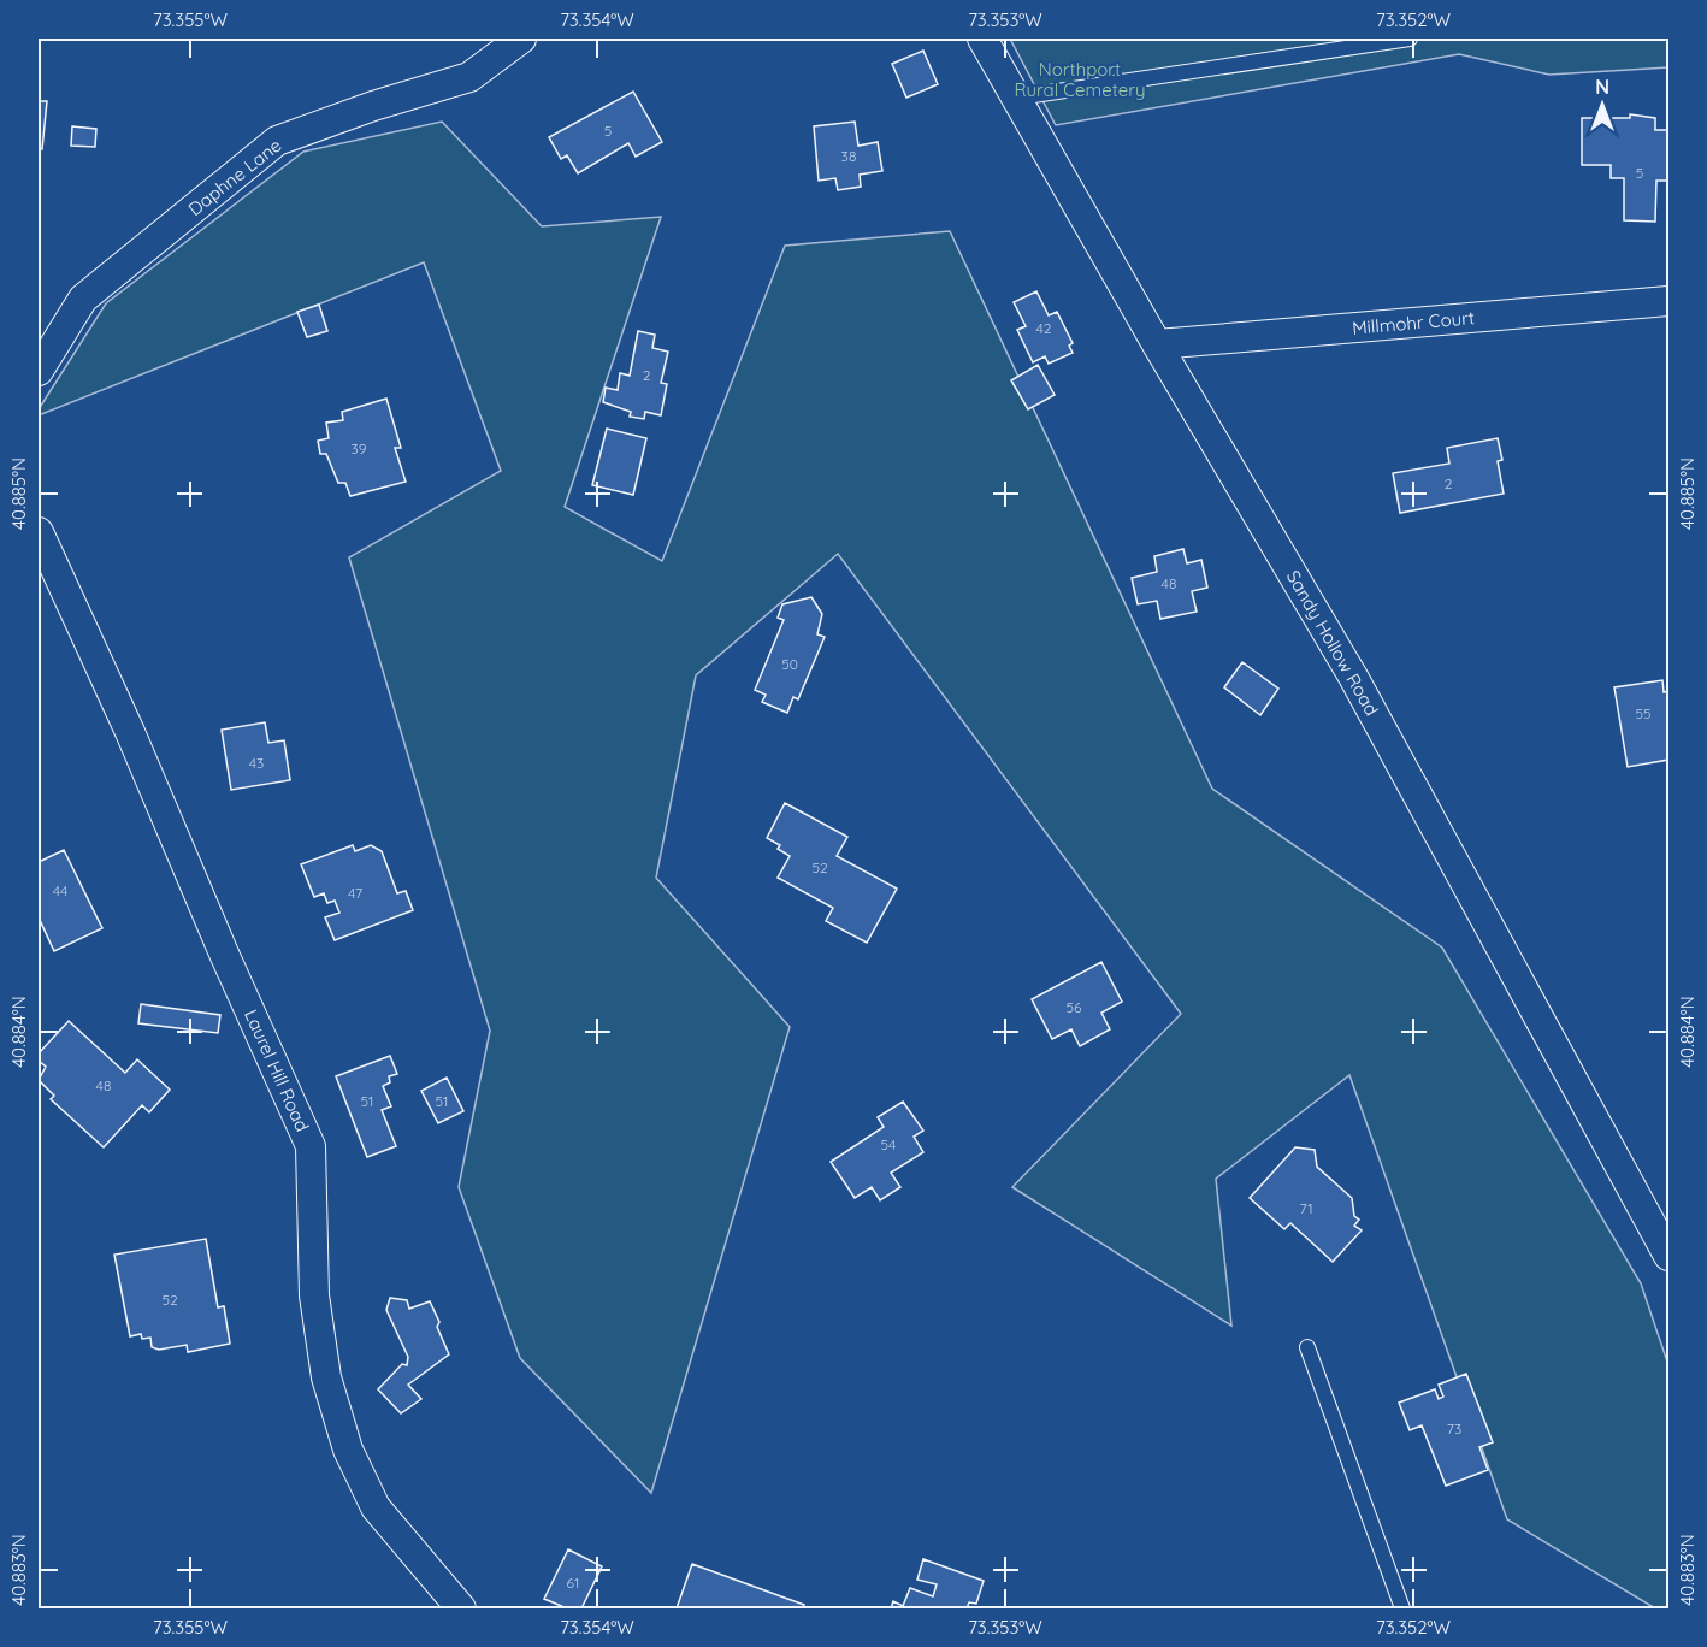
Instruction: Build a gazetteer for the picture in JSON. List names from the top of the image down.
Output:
{
  "streets": {
    "street": [
      "Daphne Lane",
      "Millmohr Court",
      "Sandy Hollow Road",
      "Laurel Hill Road"
    ]
  },
  "crossings": [
    ["Millmohr Court", "Sandy Hollow Road"]
  ],
  "parks": ["Northport Rural Cemetery"],
  "house_numbers": [
    "5",
    "38",
    "5",
    "42",
    "2",
    "39",
    "2",
    "48",
    "50",
    "55",
    "43",
    "52",
    "44",
    "47",
    "56",
    "48",
    "51",
    "51",
    "54",
    "71",
    "52",
    "73",
    "61"
  ],
  "north": "top",
  "coordinates": [
    "73.355°W",
    "73.354°W",
    "73.353°W",
    "73.352°W",
    "40.885°N",
    "40.884°N",
    "40.883°N"
  ]
}
